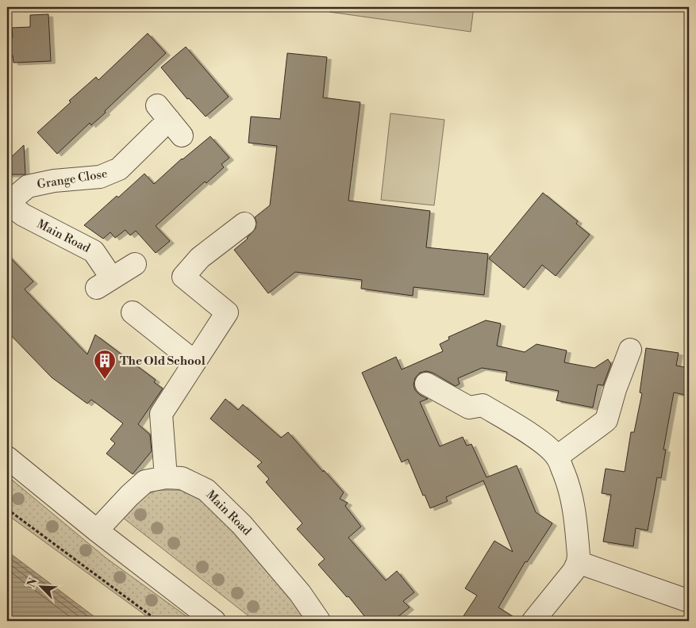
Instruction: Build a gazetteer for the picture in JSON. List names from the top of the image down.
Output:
{
  "streets": {
    "street": ["Grange Close", "Main Road"]
  },
  "crossings": [
    ["Grange Close", "Main Road"]
  ],
  "places": {
    "building": ["The Old School"]
  },
  "north": "top left"
}
